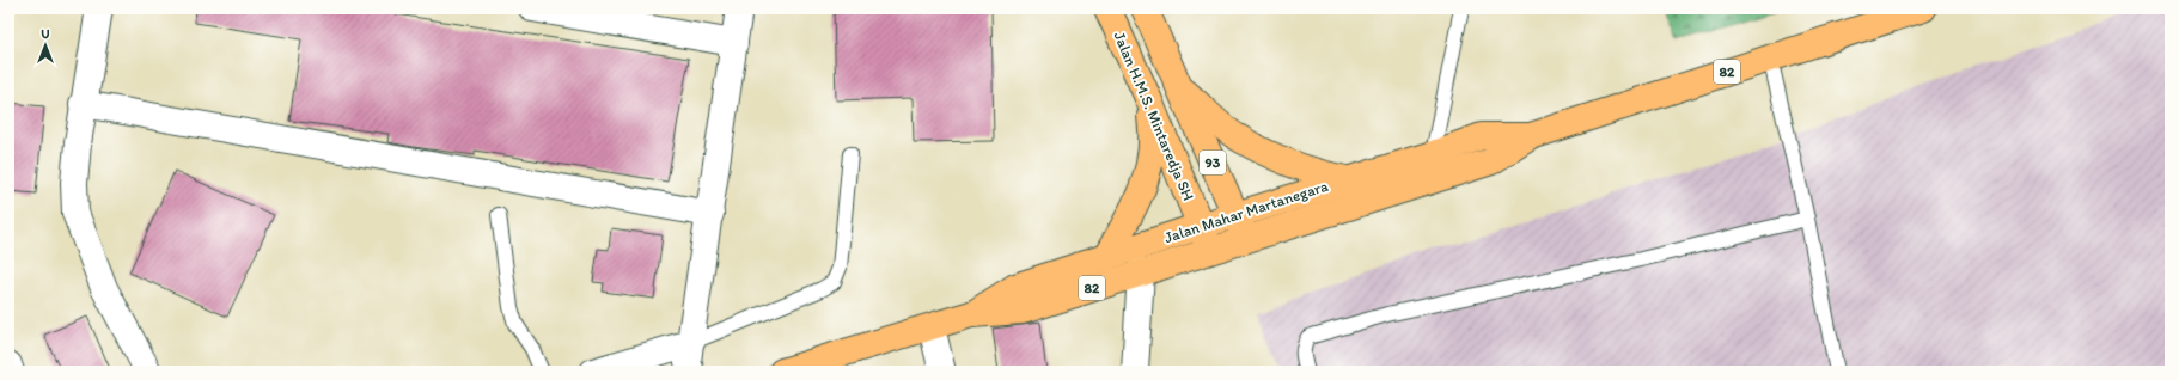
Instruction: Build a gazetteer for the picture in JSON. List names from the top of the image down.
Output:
{
  "streets": {
    "main road": [
      "82",
      "Jalan H.M.S. Mintaredja SH",
      "93",
      "Jalan Mahar Martanegara"
    ]
  },
  "crossings": [
    ["Jalan H.M.S. Mintaredja SH", "Jalan Mahar Martanegara"],
    ["93", "Jalan Mahar Martanegara"]
  ],
  "north": "top"
}
